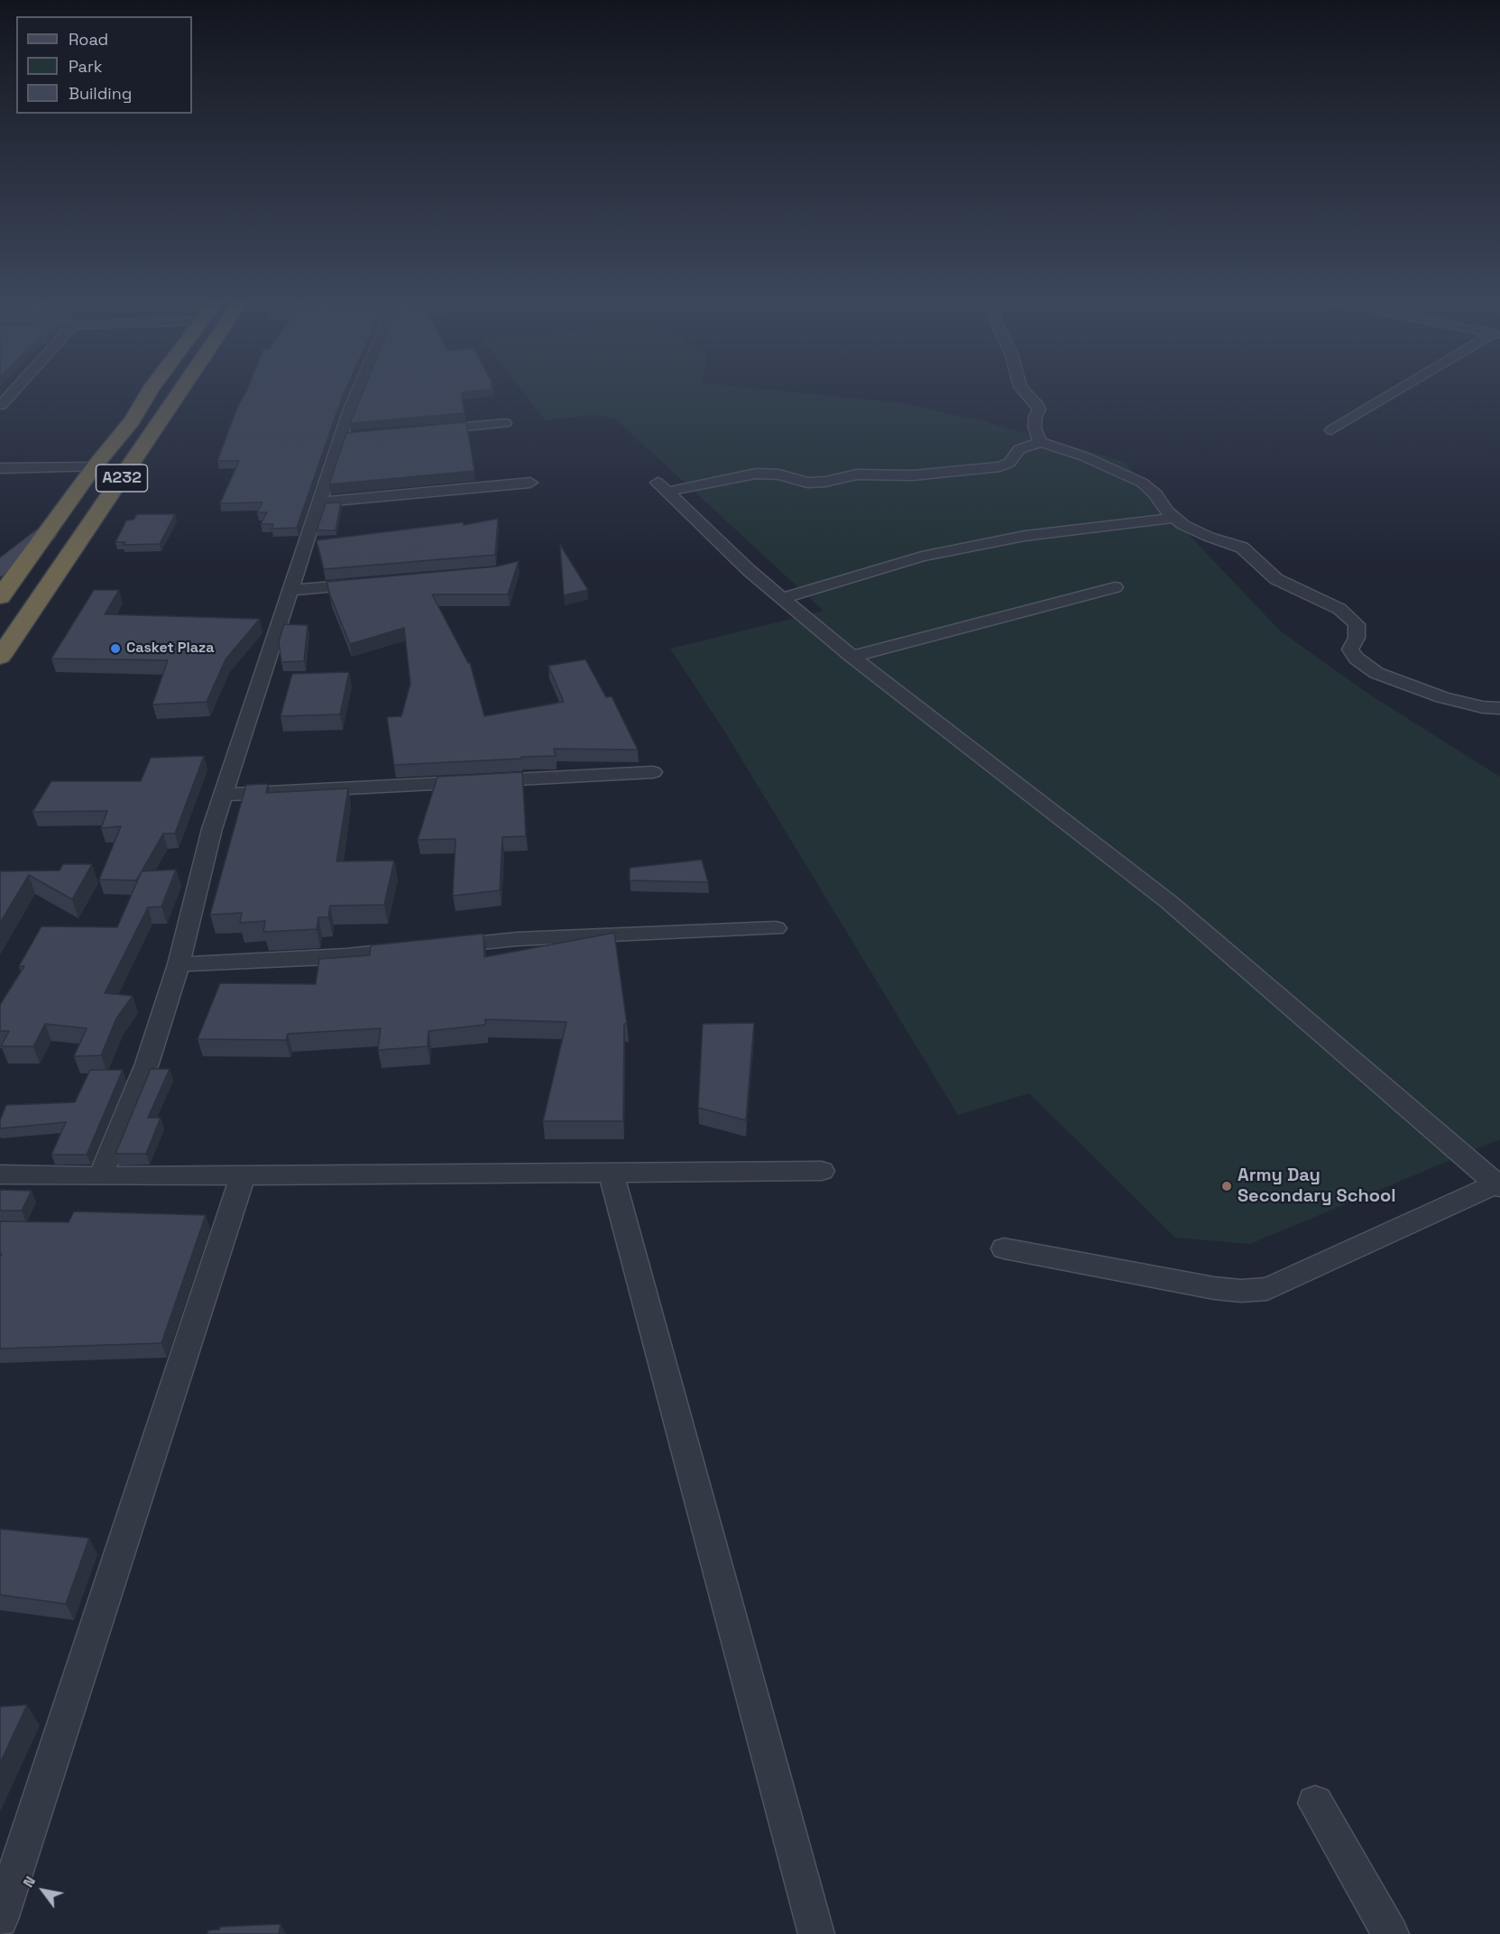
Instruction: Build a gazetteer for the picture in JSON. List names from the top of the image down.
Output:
{
  "streets": {
    "highway": ["A232"]
  },
  "places": ["Casket Plaza", "Army Day Secondary School"],
  "legend": ["Road", "Park", "Building"],
  "north": "top left"
}
